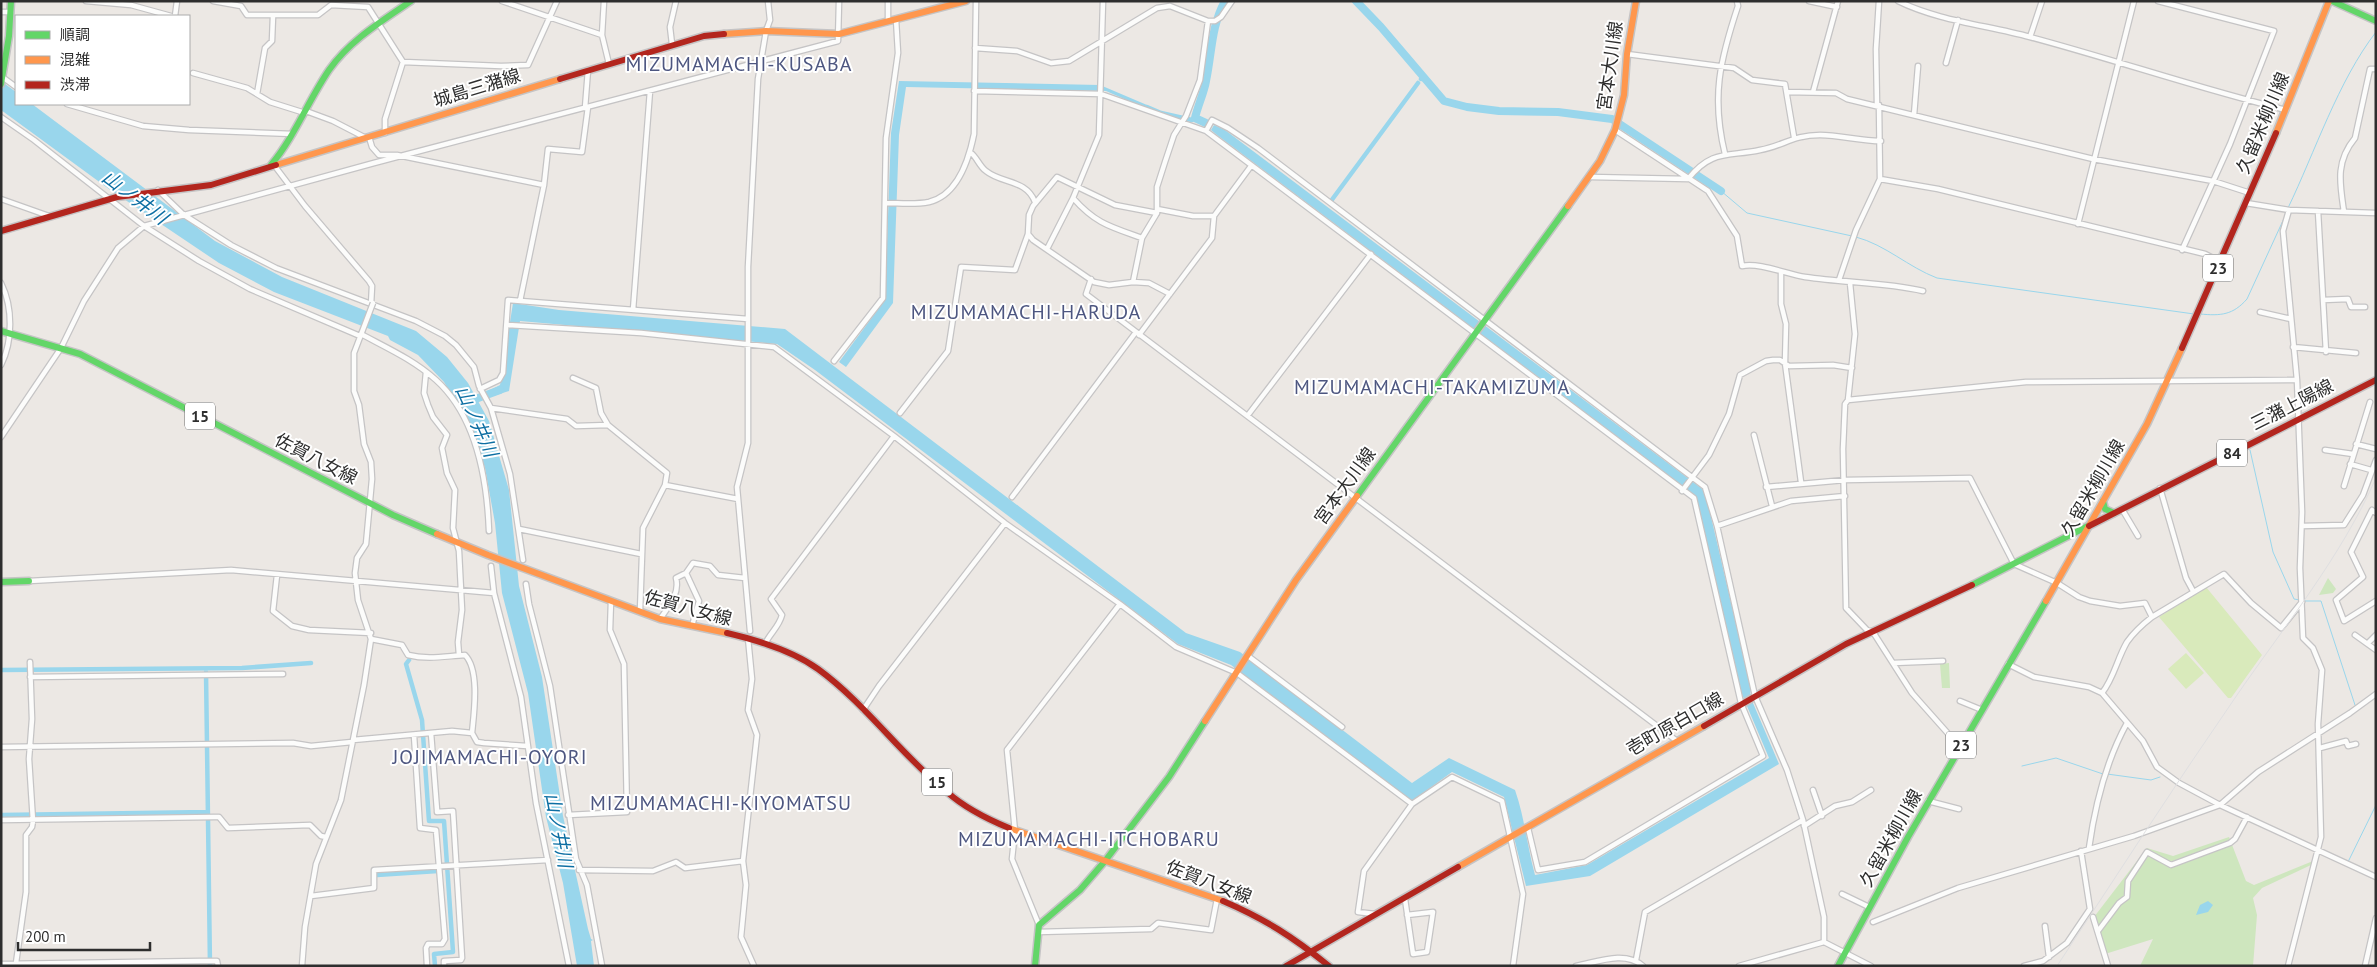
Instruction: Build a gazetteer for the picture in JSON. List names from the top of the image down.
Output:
{
  "streets": {
    "main road": [
      "宮本大川線",
      "城島三潴線",
      "久留米柳川線",
      "23",
      "三潴上陽線",
      "15",
      "84",
      "佐賀八女線",
      "壱町原白口線"
    ]
  },
  "crossings": [
    ["宮本大川線", "佐賀八女線"],
    ["久留米柳川線", "三潴上陽線"],
    ["久留米柳川線", "壱町原白口線"],
    ["三潴上陽線", "壱町原白口線"],
    ["佐賀八女線", "壱町原白口線"]
  ],
  "districts": [
    "MIZUMAMACHI-KUSABA",
    "MIZUMAMACHI-HARUDA",
    "MIZUMAMACHI-TAKAMIZUMA",
    "JOJIMAMACHI-OYORI",
    "MIZUMAMACHI-KIYOMATSU",
    "MIZUMAMACHI-ITCHOBARU"
  ],
  "water": ["山ノ井川"],
  "legend": ["順調", "混雑", "渋滞"],
  "scale_bar": "200 m"
}
